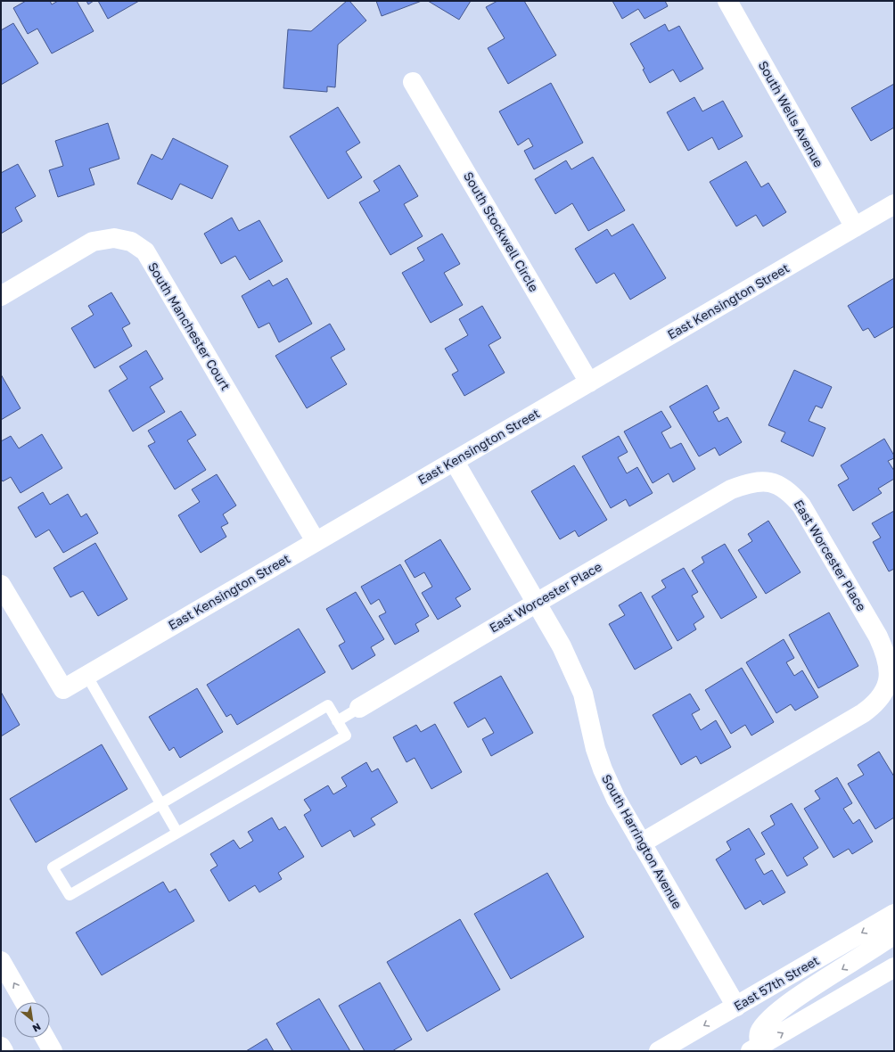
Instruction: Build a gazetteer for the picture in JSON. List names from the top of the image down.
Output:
{
  "streets": {
    "street": [
      "South Wells Avenue",
      "South Stockwell Circle",
      "East Kensington Street",
      "South Manchester Court",
      "East Worcester Place",
      "South Harrington Avenue",
      "East 57th Street"
    ]
  },
  "crossings": [
    ["South Wells Avenue", "East Kensington Street"],
    ["South Stockwell Circle", "East Kensington Street"],
    ["East Kensington Street", "South Manchester Court"],
    ["East Kensington Street", "South Harrington Avenue"],
    ["East Worcester Place", "South Harrington Avenue"],
    ["South Harrington Avenue", "East 57th Street"]
  ],
  "north": "bottom right"
}
